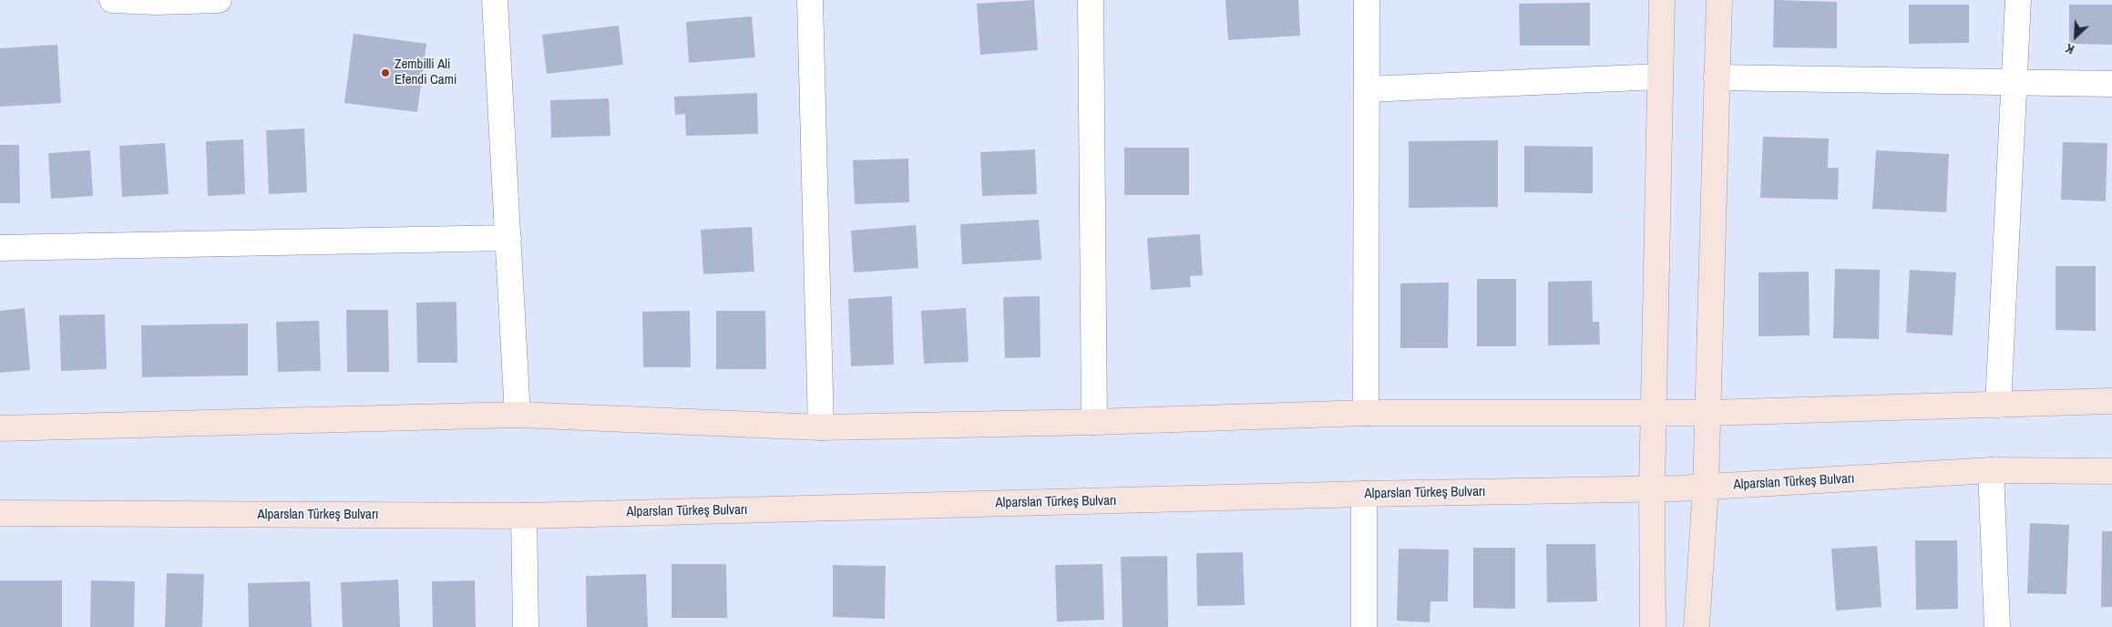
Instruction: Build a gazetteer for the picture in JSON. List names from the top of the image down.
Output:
{
  "streets": {
    "main road": ["Alparslan Türkeş Bulvarı"]
  },
  "places": ["Zembilli Ali Efendi Cami"],
  "north": "bottom left"
}
